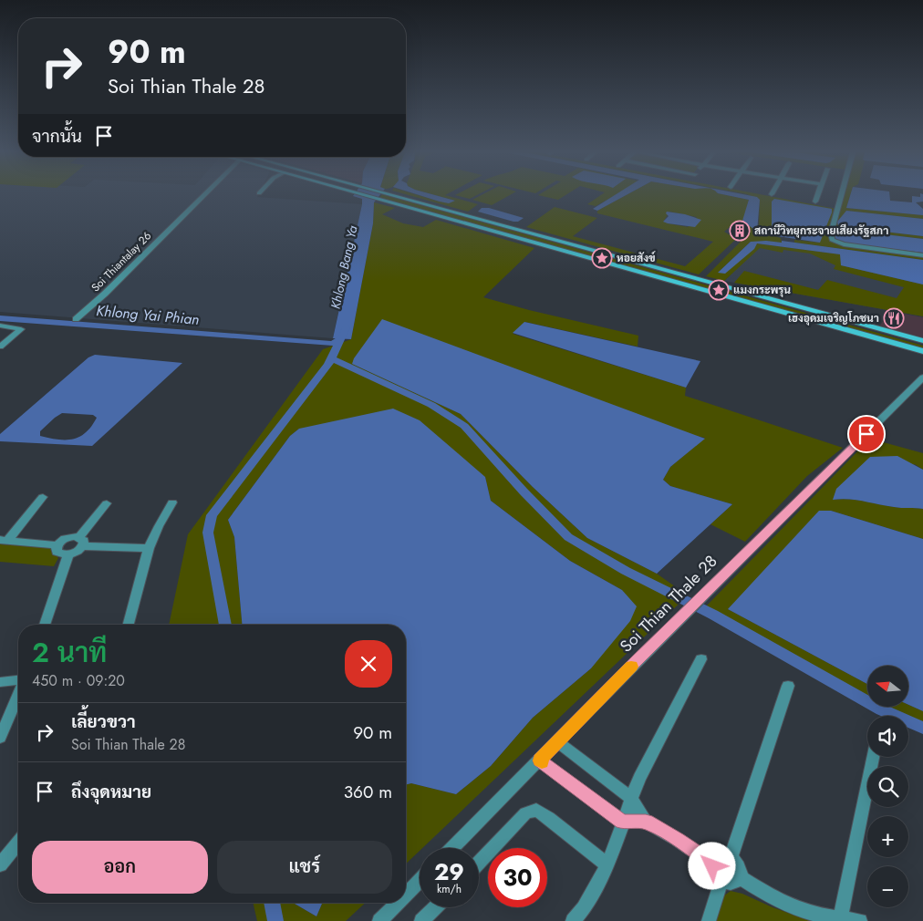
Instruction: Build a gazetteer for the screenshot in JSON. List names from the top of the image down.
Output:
{
  "streets": {
    "street": ["Soi Thiantalay 26", "Soi Thian Thale 28"]
  },
  "water": ["Khlong Bang Ya", "Khlong Yai Phian"],
  "places": {
    "building": ["สถานีวิทยุกระจายเสียงรัฐสภา"],
    "place": ["หอยสังข์", "แมงกระพรุน"],
    "restaurant": ["เฮงอุดมเจริญโภชนา"]
  },
  "north": "left",
  "page": {
    "turn": ["90 m", "Soi Thian Thale 28"],
    "then": "จากนั้น",
    "heading": ["2 นาที", "450 m · 09:20"],
    "map_buttons": ["+", "−"],
    "list": [
      {
        "name": "เลี้ยวขวา",
        "note": "Soi Thian Thale 28",
        "value": "90 m"
      },
      {
        "name": "ถึงจุดหมาย",
        "value": "360 m"
      }
    ],
    "buttons": ["ออก", "แชร์"],
    "speed": "29 km/h",
    "limit": "30"
  }
}
